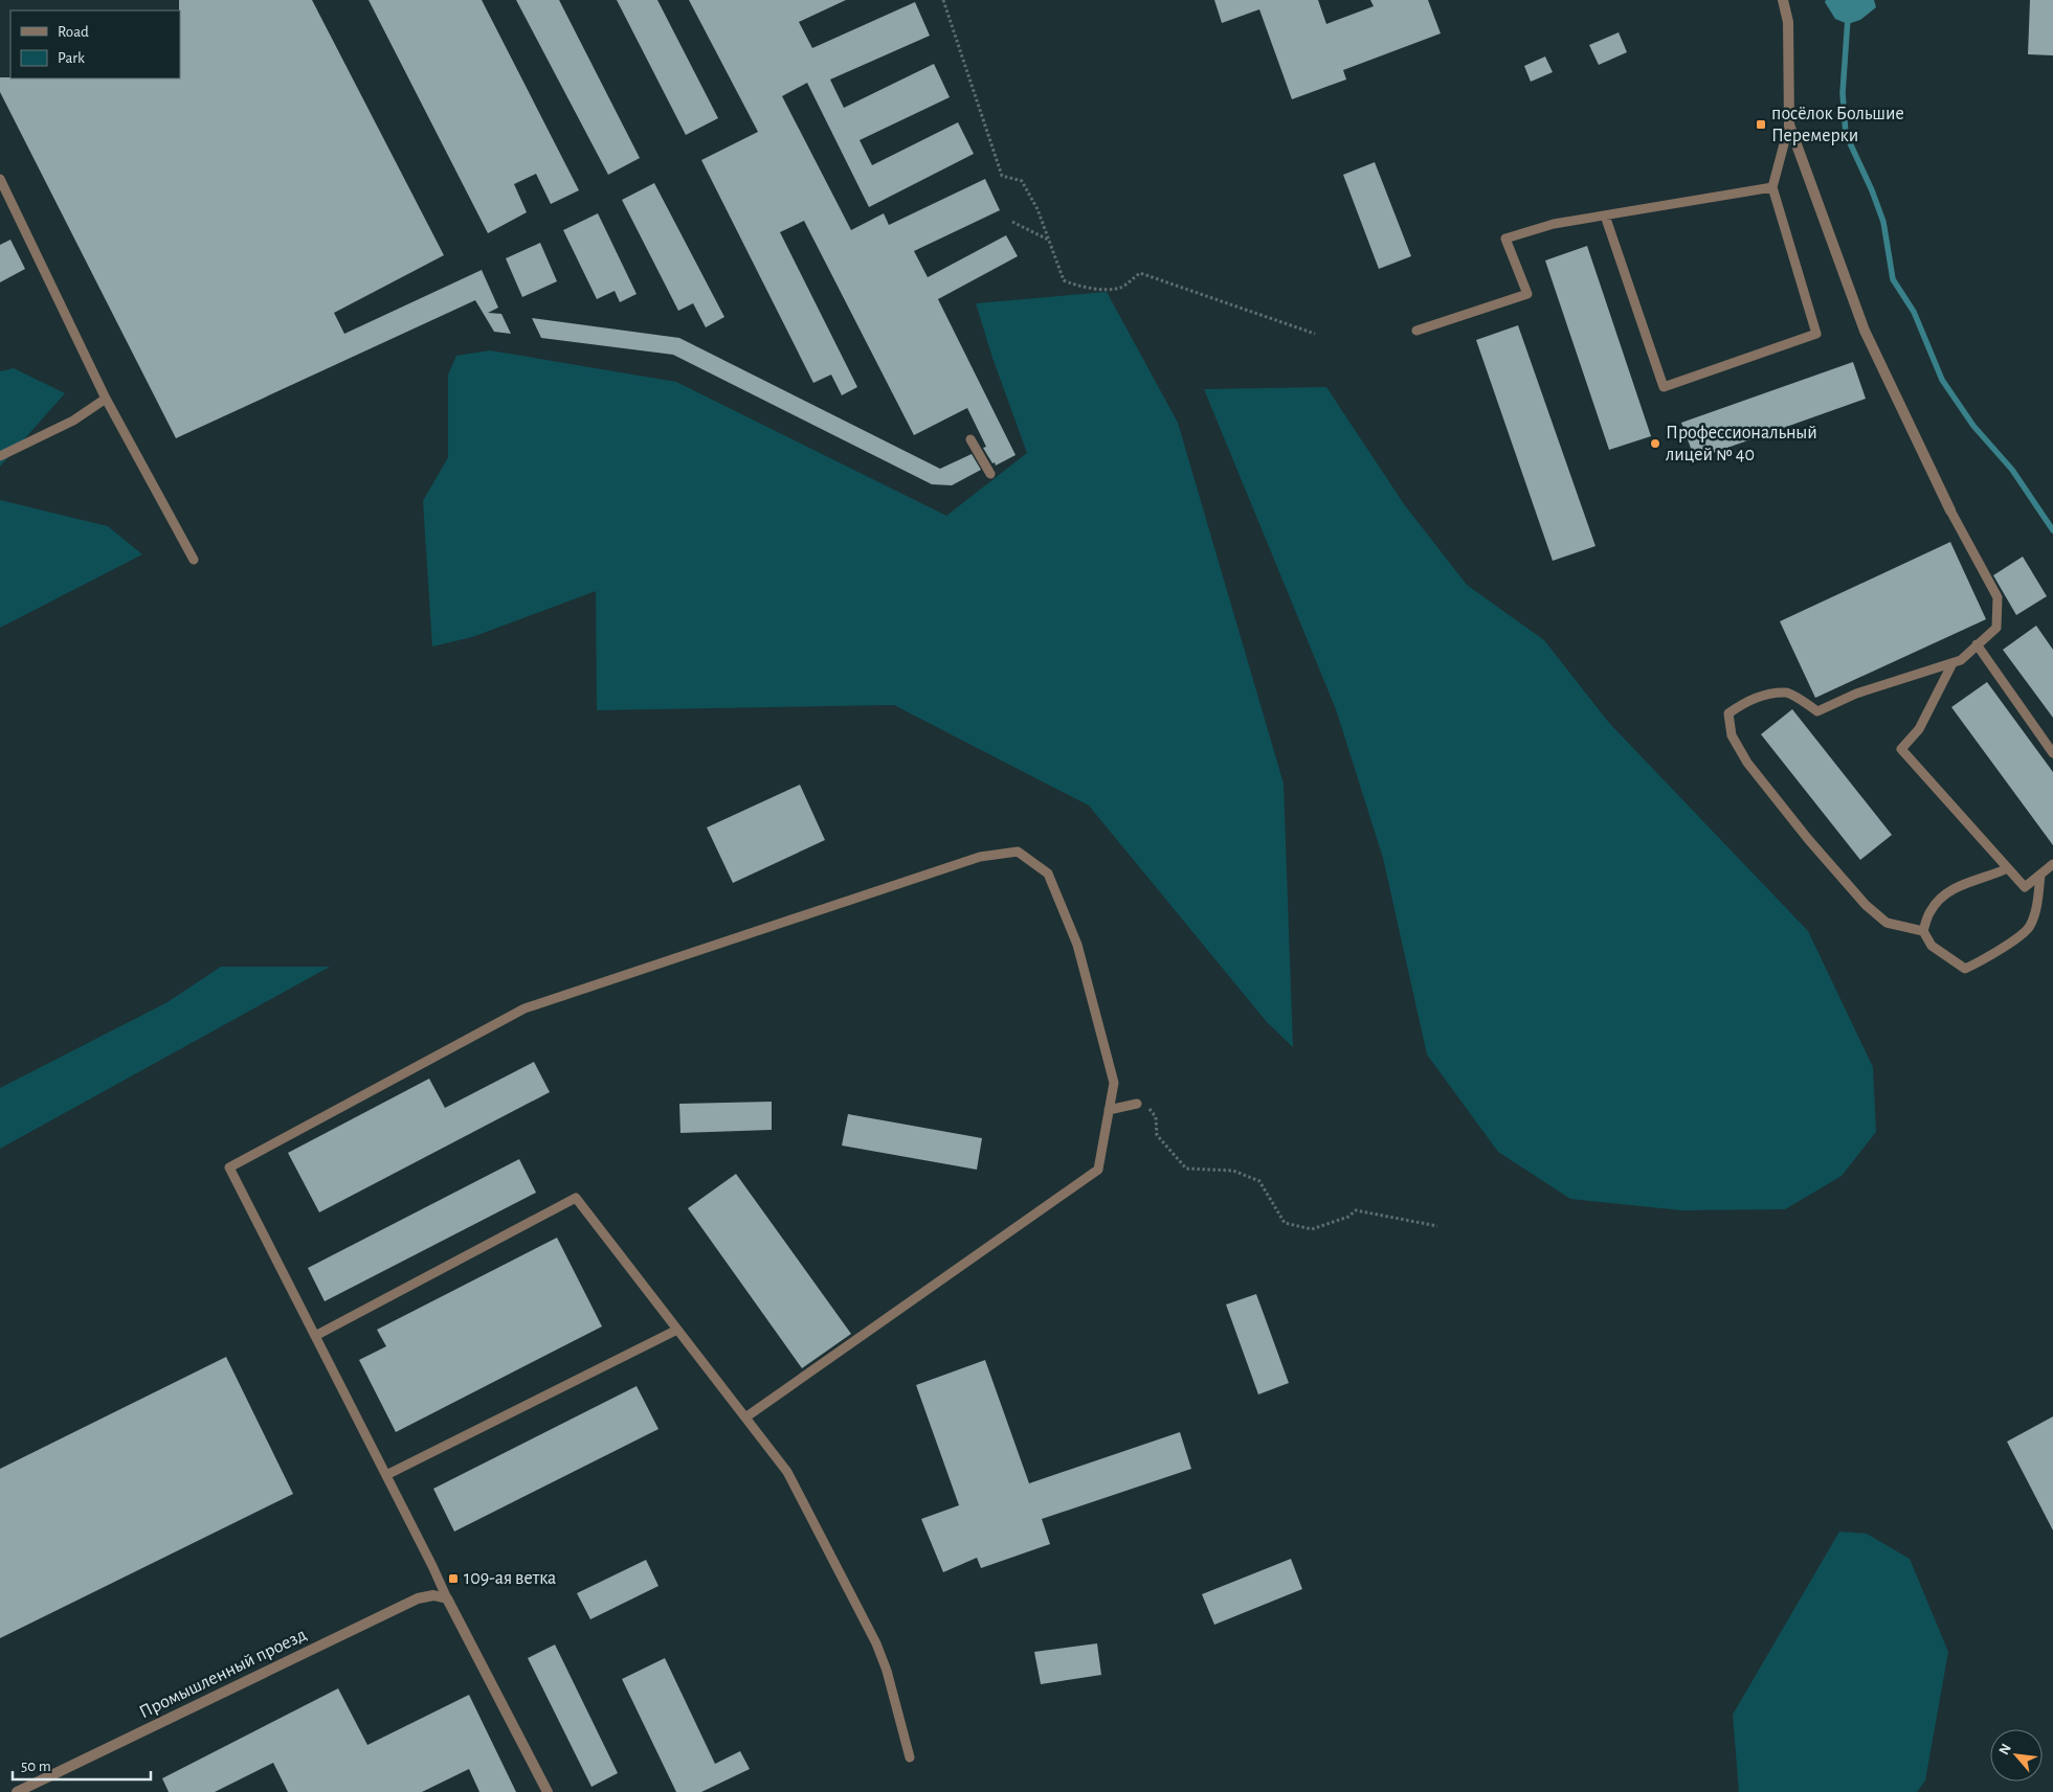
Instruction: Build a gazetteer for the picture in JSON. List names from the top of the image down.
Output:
{
  "streets": {
    "street": ["Промышленный проезд"]
  },
  "places": {
    "transit": ["посёлок Большие Перемерки", "109-ая ветка"],
    "other": ["Профессиональный лицей № 40"]
  },
  "legend": ["Road", "Park"],
  "scale_bar": "50 m",
  "north": "top left"
}
